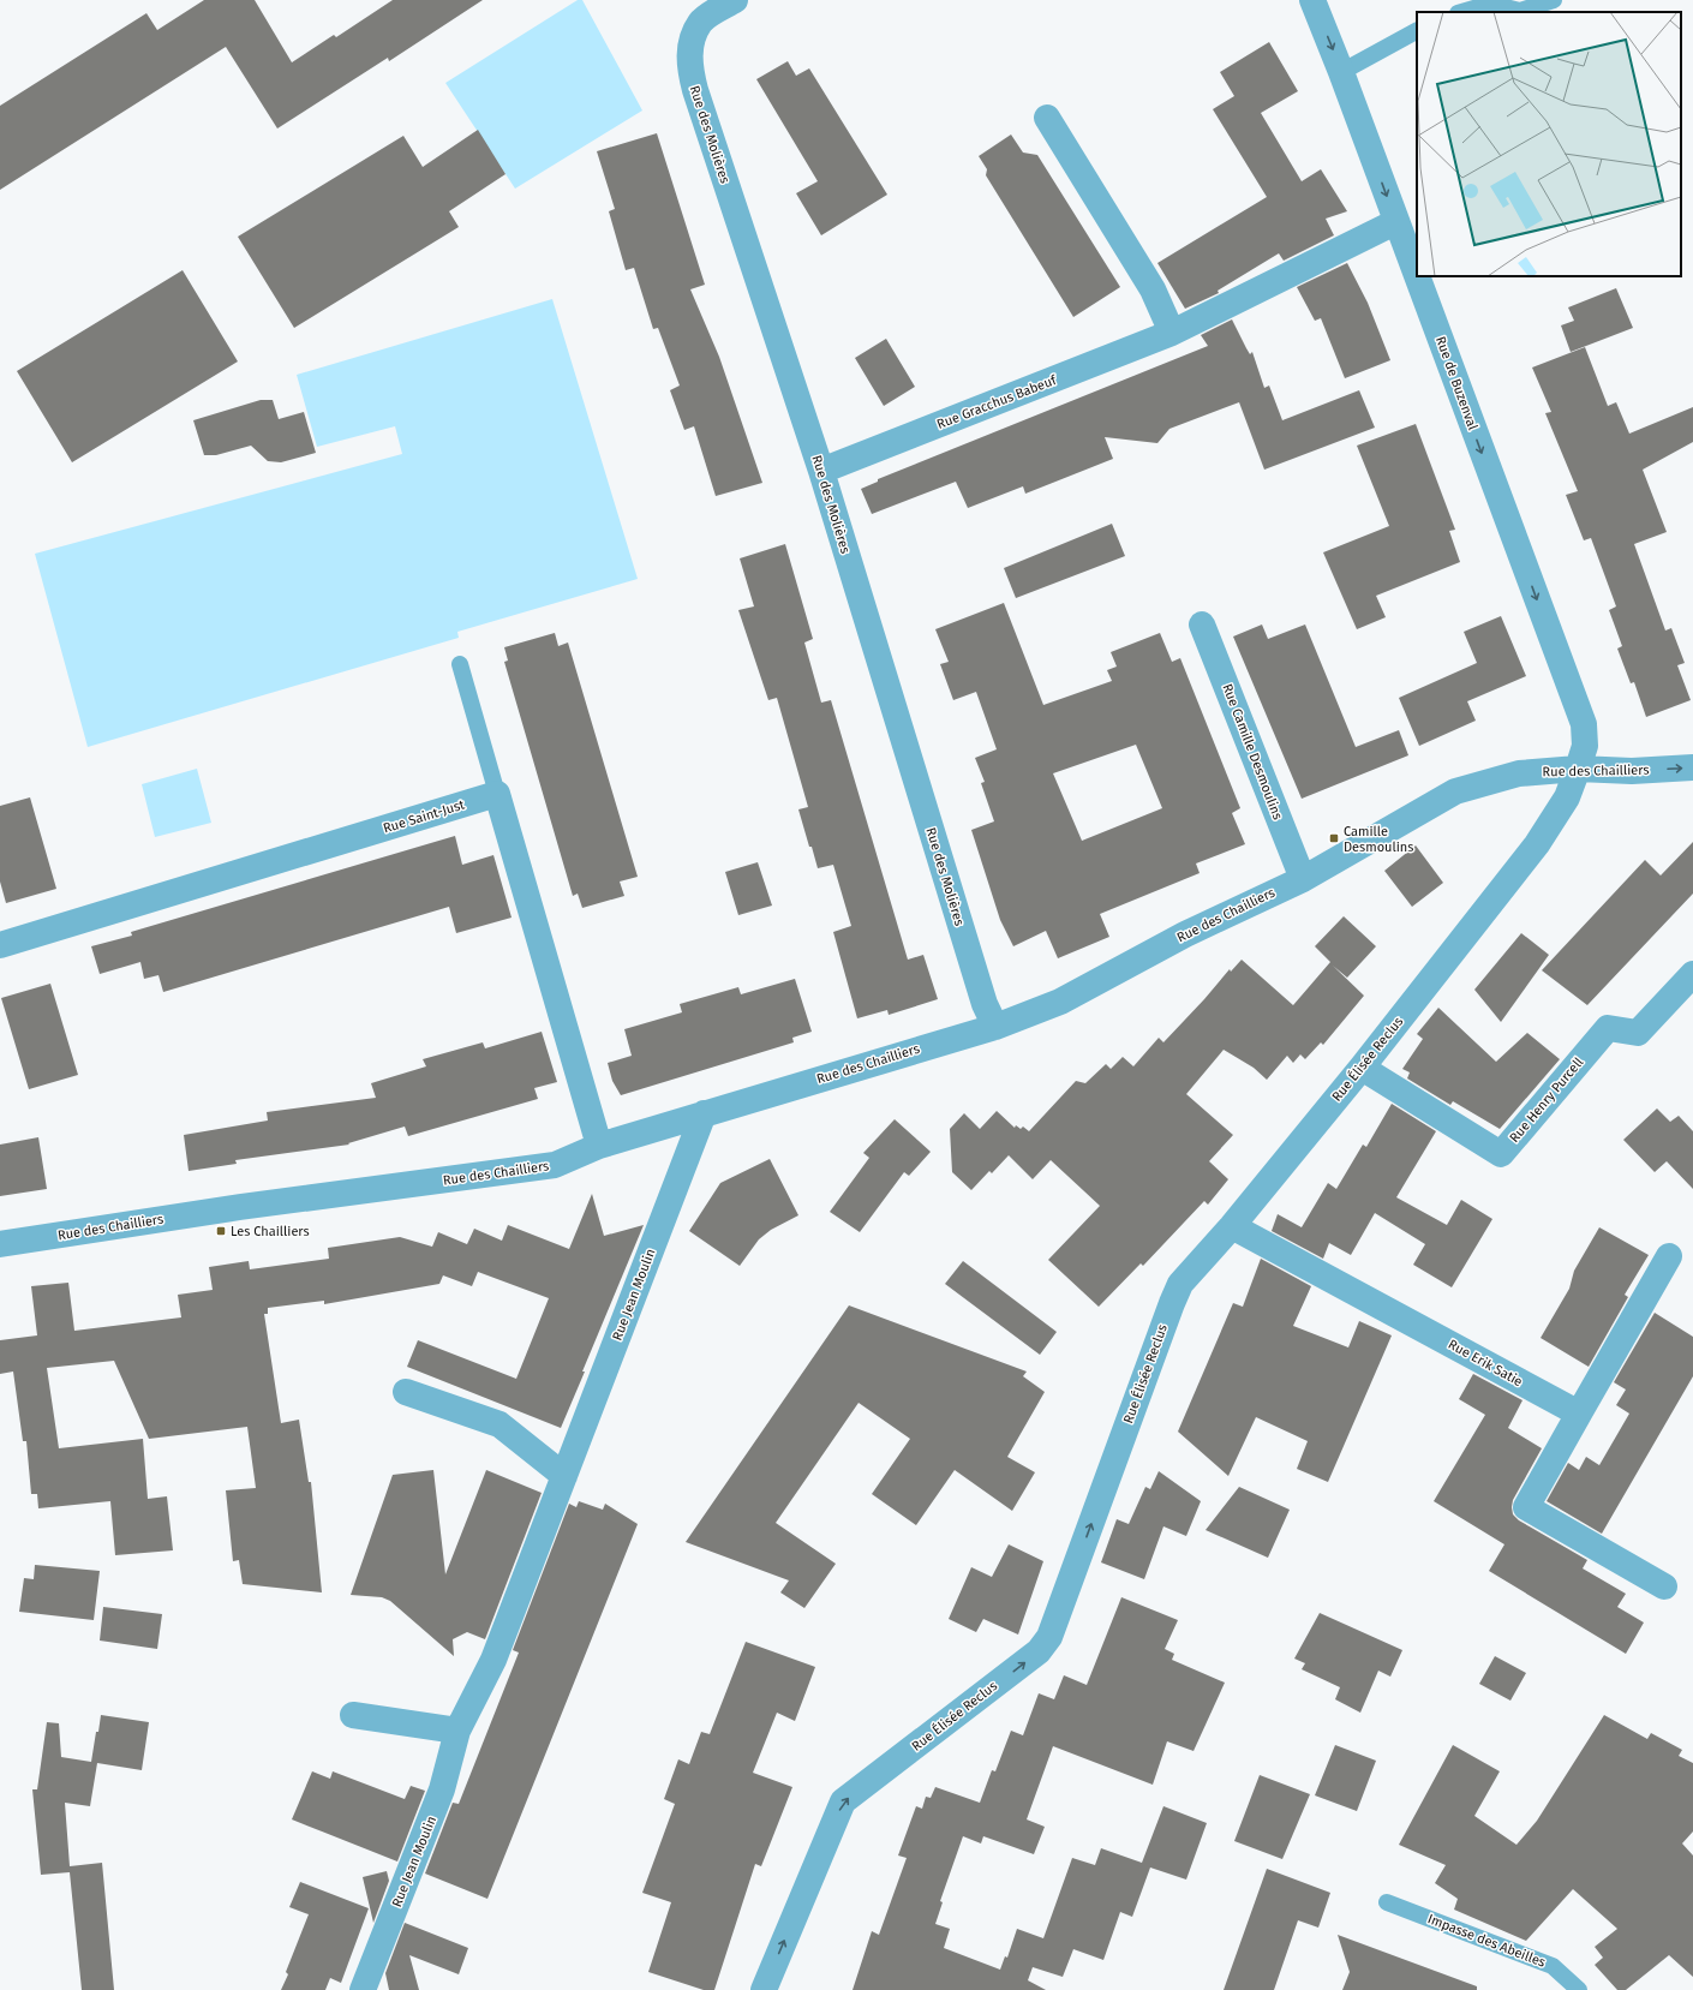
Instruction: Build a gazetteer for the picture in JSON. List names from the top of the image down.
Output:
{
  "streets": {
    "street": [
      "Rue des Molières",
      "Rue de Buzenval",
      "Rue Gracchus Babeuf",
      "Rue Camille Desmoulins",
      "Rue des Chailliers",
      "Rue Saint-Just",
      "Rue Élisée Reclus",
      "Rue Henry Purcell",
      "Rue Jean Moulin",
      "Rue Erik Satie"
    ],
    "lane": ["Impasse des Abeilles"]
  },
  "crossings": [
    ["Rue des Molières", "Rue Gracchus Babeuf"],
    ["Rue des Molières", "Rue des Chailliers"],
    ["Rue de Buzenval", "Rue Gracchus Babeuf"],
    ["Rue de Buzenval", "Rue des Chailliers"],
    ["Rue de Buzenval", "Rue Élisée Reclus"],
    ["Rue Camille Desmoulins", "Rue des Chailliers"],
    ["Rue des Chailliers", "Rue Élisée Reclus"],
    ["Rue des Chailliers", "Rue Jean Moulin"],
    ["Rue Élisée Reclus", "Rue Henry Purcell"],
    ["Rue Élisée Reclus", "Rue Erik Satie"]
  ],
  "one_way": ["Rue de Buzenval", "Rue Élisée Reclus"],
  "places": {
    "transit": ["Camille Desmoulins", "Les Chailliers"]
  }
}
